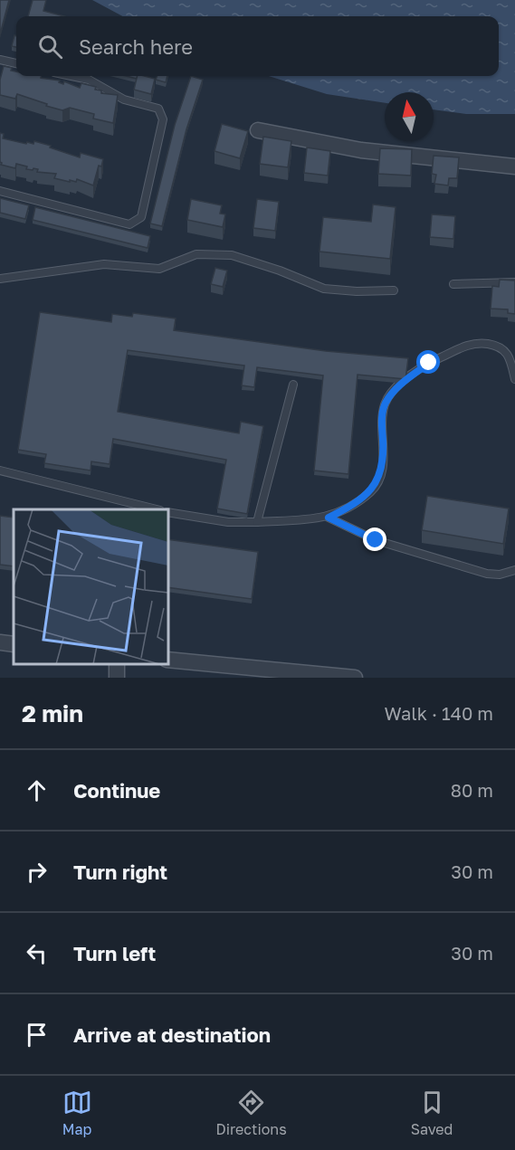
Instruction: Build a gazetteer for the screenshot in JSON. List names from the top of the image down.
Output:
{
  "north": "top",
  "page": {
    "search": "Search here",
    "heading": ["2 min", "Walk · 140 m"],
    "list": [
      ["Continue", "80 m"],
      ["Turn right", "30 m"],
      ["Turn left", "30 m"],
      "Arrive at destination"
    ],
    "nav": ["Map", "Directions", "Saved"]
  }
}
